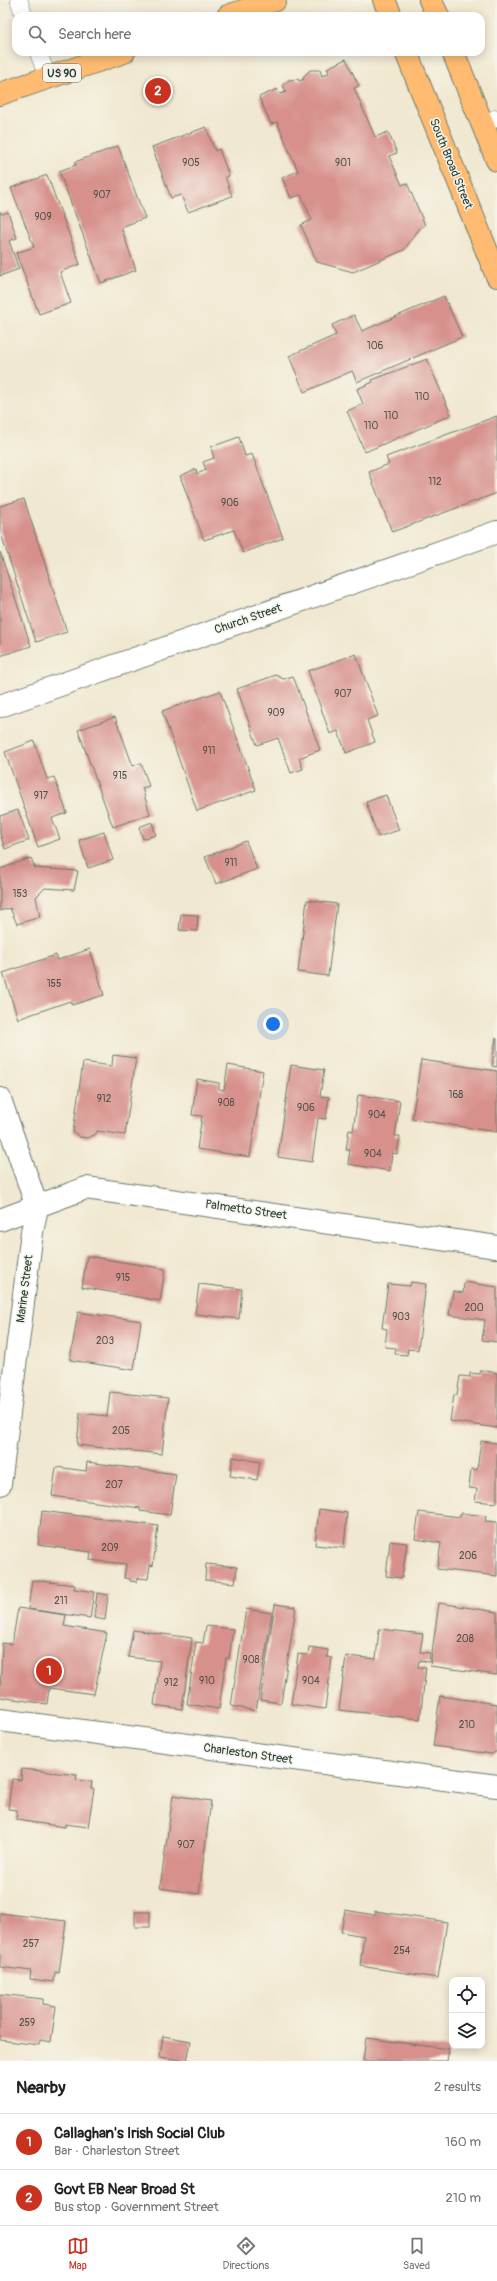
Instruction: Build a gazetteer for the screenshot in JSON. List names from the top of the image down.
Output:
{
  "streets": {
    "main road": ["US 90", "South Broad Street"],
    "street": [
      "Church Street",
      "Palmetto Street",
      "Marine Street",
      "Charleston Street"
    ]
  },
  "crossings": [
    ["Palmetto Street", "Marine Street"]
  ],
  "house_numbers": [
    "905",
    "901",
    "907",
    "909",
    "106",
    "110",
    "110",
    "110",
    "112",
    "906",
    "907",
    "909",
    "911",
    "915",
    "917",
    "911",
    "153",
    "155",
    "168",
    "912",
    "908",
    "906",
    "904",
    "904",
    "915",
    "200",
    "903",
    "203",
    "205",
    "207",
    "209",
    "206",
    "211",
    "208",
    "908",
    "910",
    "904",
    "912",
    "210",
    "907",
    "257",
    "254",
    "259"
  ],
  "page": {
    "search": "Search here",
    "pins": ["2", "1"],
    "heading": ["Nearby", "2 results"],
    "list": [
      {
        "mark": "1",
        "name": "Callaghan's Irish Social Club",
        "note": "Bar · Charleston Street",
        "value": "160 m"
      },
      {
        "mark": "2",
        "name": "Govt EB Near Broad St",
        "note": "Bus stop · Government Street",
        "value": "210 m"
      }
    ],
    "nav": ["Map", "Directions", "Saved"]
  }
}
